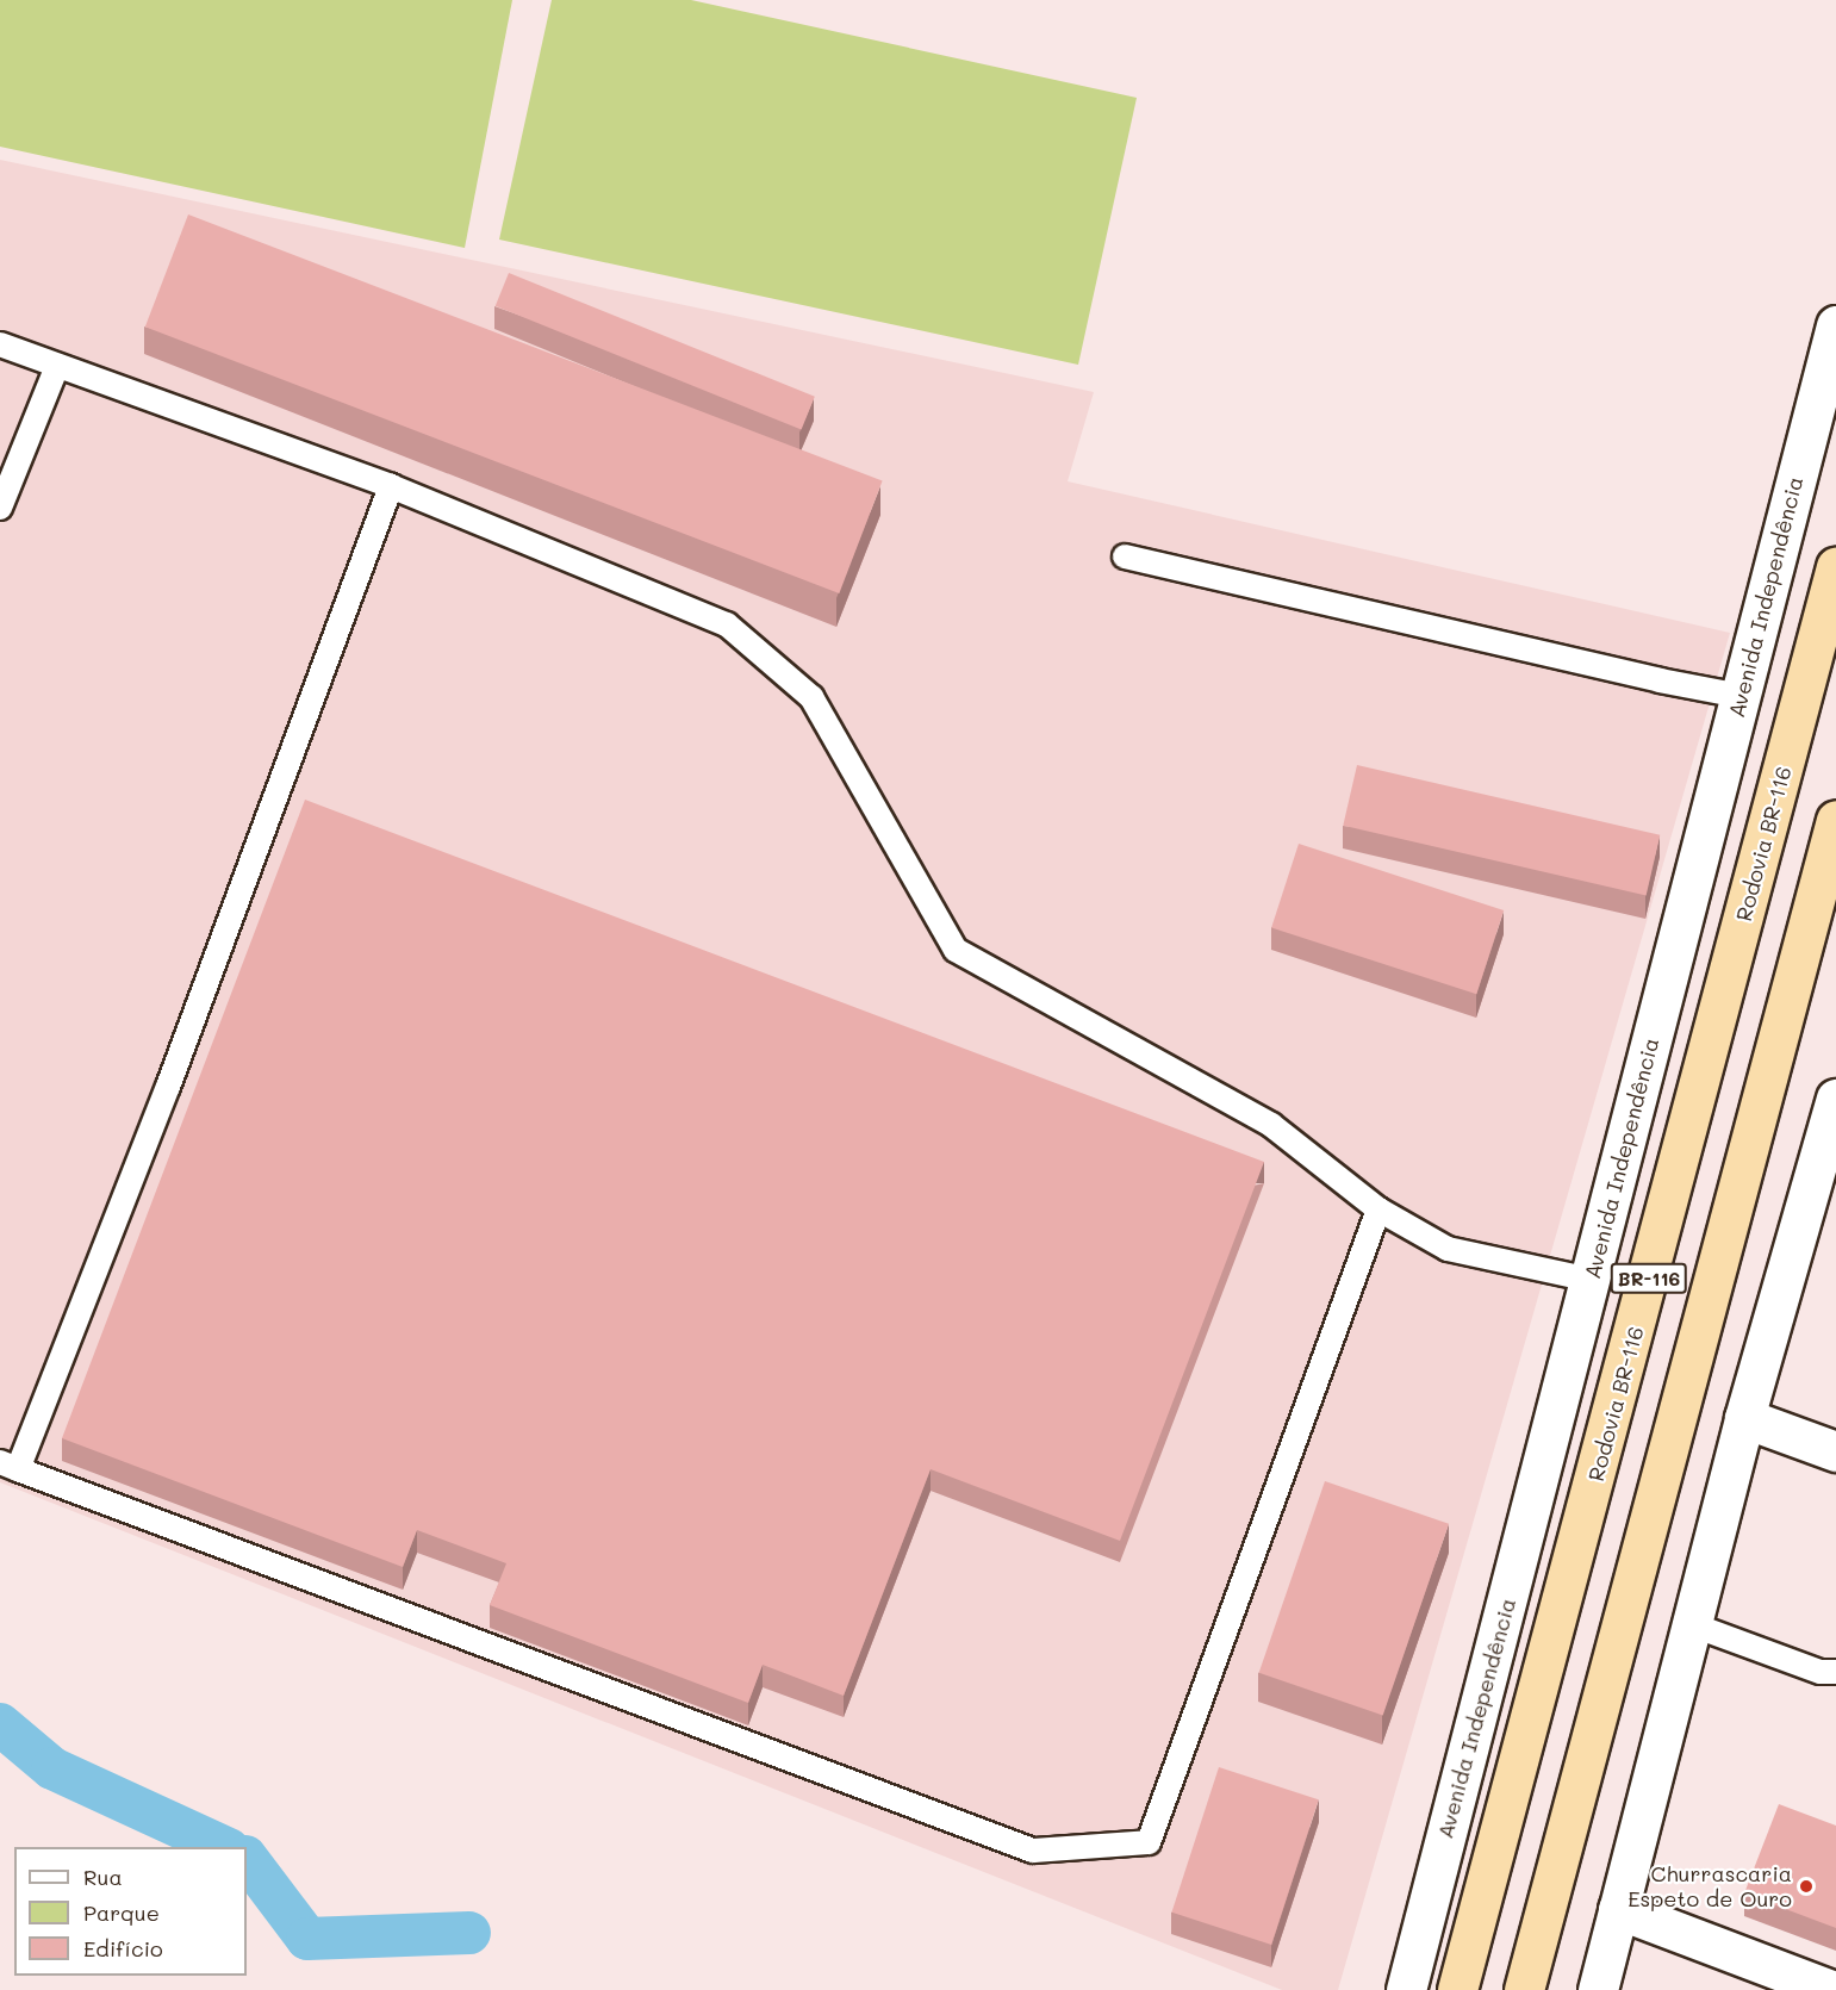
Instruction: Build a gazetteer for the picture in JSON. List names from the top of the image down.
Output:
{
  "streets": {
    "highway": ["Rodovia BR-116", "BR-116"],
    "main road": ["Avenida Independência"]
  },
  "places": ["Churrascaria Espeto de Ouro"],
  "legend": ["Rua", "Parque", "Edifício"]
}
